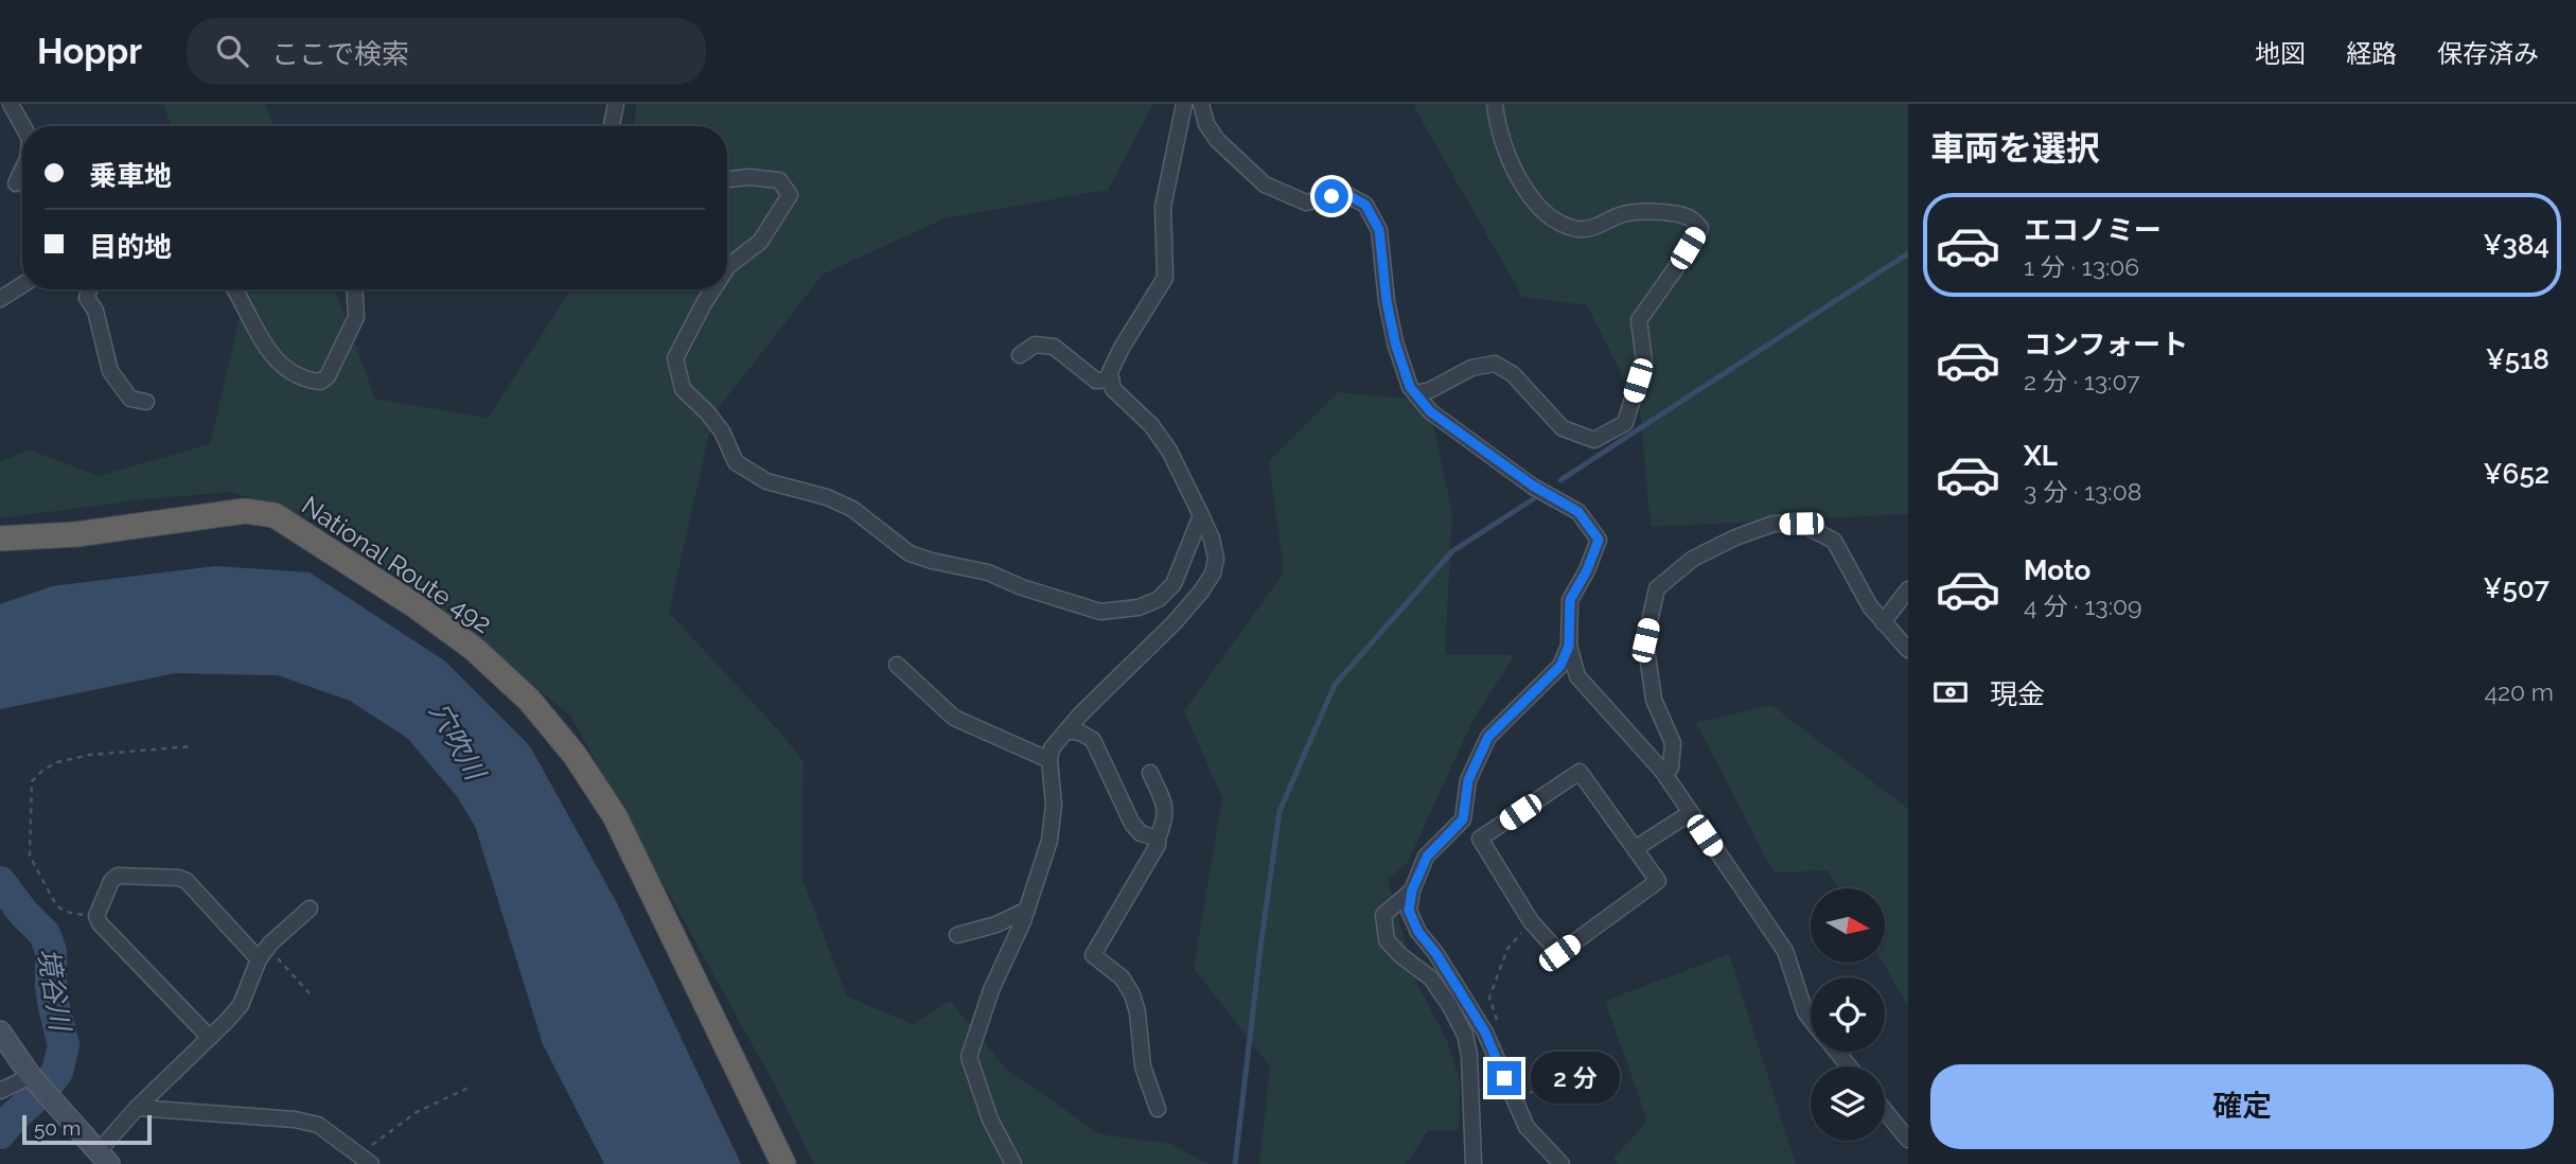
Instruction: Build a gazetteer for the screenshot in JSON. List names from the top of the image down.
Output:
{
  "streets": {
    "highway": ["National Route 492"]
  },
  "water": ["穴吹川", "境谷川"],
  "scale_bar": "50 m",
  "north": "right",
  "page": {
    "header": "Hoppr",
    "search": "ここで検索",
    "nav": ["地図", "経路", "保存済み"],
    "heading": "車両を選択",
    "banner": ["乗車地", "目的地"],
    "list": [
      {
        "name": "エコノミー",
        "note": "1 分 · 13:06",
        "value": "¥384"
      },
      {
        "name": "コンフォート",
        "note": "2 分 · 13:07",
        "value": "¥518"
      },
      {
        "name": "XL",
        "note": "3 分 · 13:08",
        "value": "¥652"
      },
      {
        "name": "Moto",
        "note": "4 分 · 13:09",
        "value": "¥507"
      }
    ],
    "pay": ["現金", "420 m"],
    "buttons": "確定",
    "bubble": "2 分",
    "scale": "50 m"
  }
}
